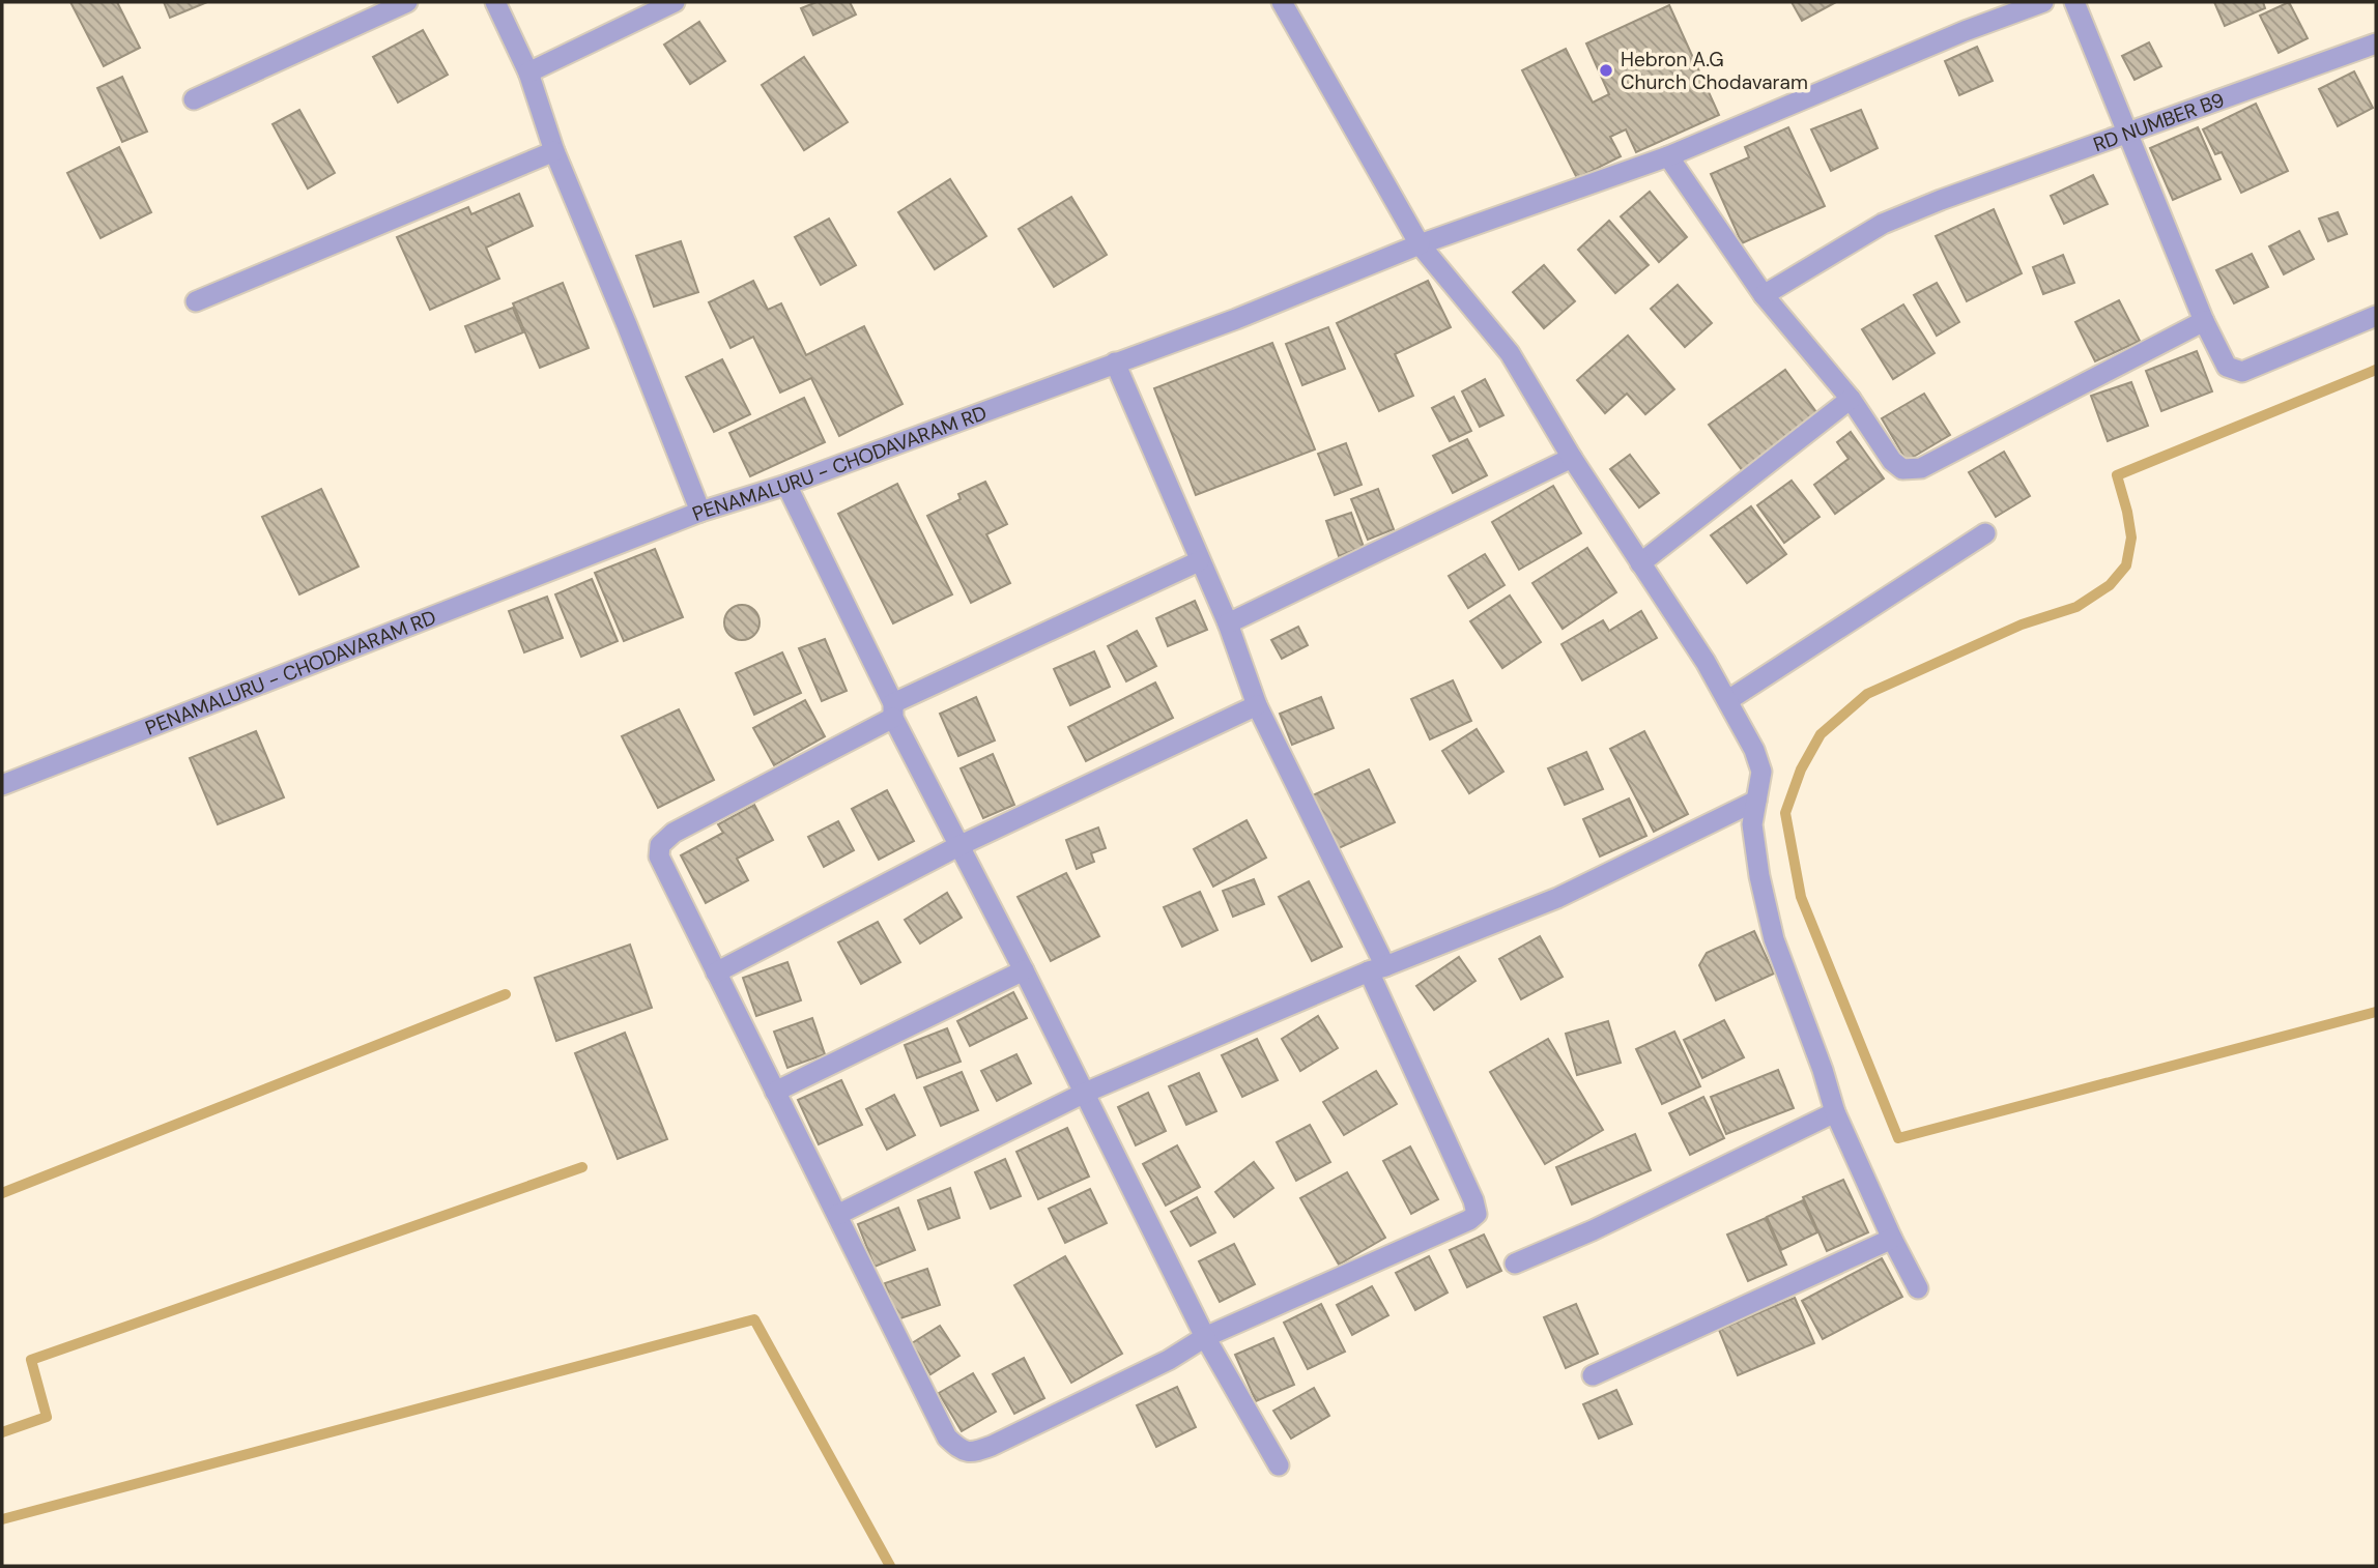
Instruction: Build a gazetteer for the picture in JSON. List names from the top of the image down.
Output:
{
  "streets": {
    "street": ["RD NUMBER B9", "PENAMALURU - CHODAVARAM RD"]
  },
  "places": ["Hebron A.G Church Chodavaram"]
}
